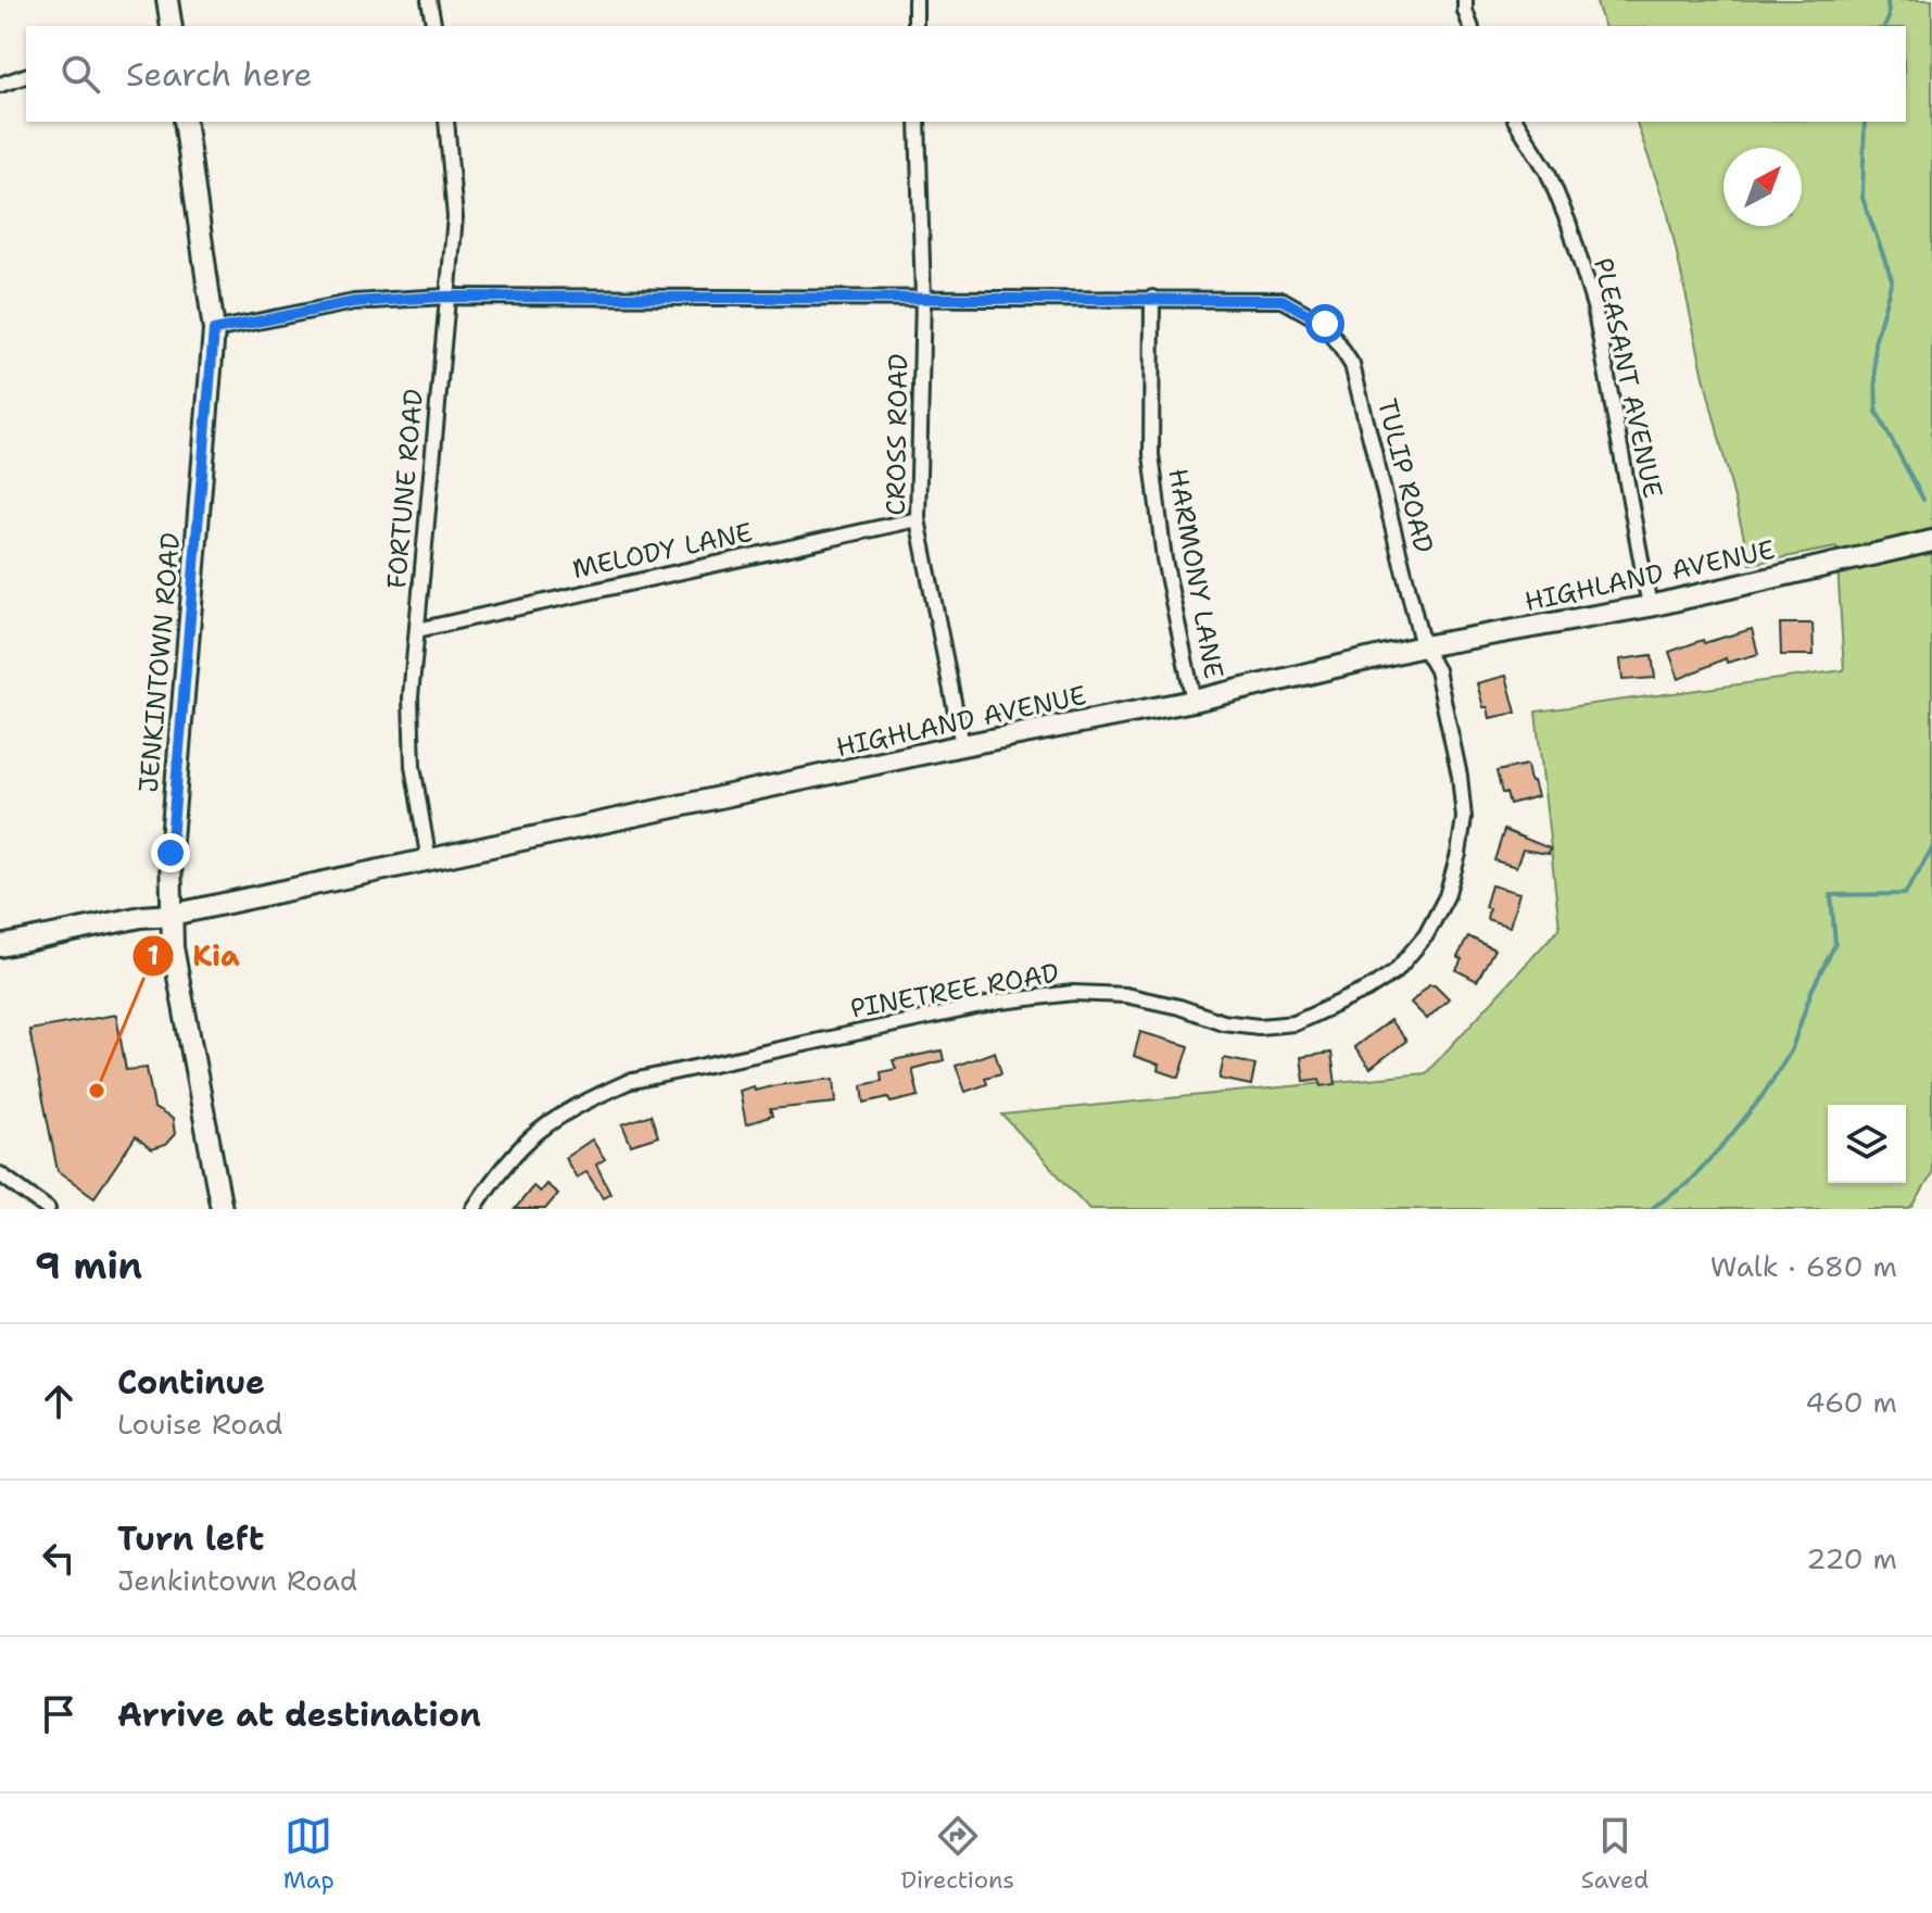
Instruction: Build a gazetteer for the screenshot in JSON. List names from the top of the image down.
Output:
{
  "streets": {
    "street": [
      "PLEASANT AVENUE",
      "CROSS ROAD",
      "TULIP ROAD",
      "FORTUNE ROAD",
      "MELODY LANE",
      "HARMONY LANE",
      "HIGHLAND AVENUE",
      "JENKINTOWN ROAD",
      "PINETREE ROAD"
    ]
  },
  "crossings": [
    ["PLEASANT AVENUE", "HIGHLAND AVENUE"],
    ["CROSS ROAD", "MELODY LANE"],
    ["CROSS ROAD", "HIGHLAND AVENUE"],
    ["TULIP ROAD", "HARMONY LANE"],
    ["TULIP ROAD", "HIGHLAND AVENUE"],
    ["TULIP ROAD", "PINETREE ROAD"],
    ["FORTUNE ROAD", "MELODY LANE"],
    ["FORTUNE ROAD", "HIGHLAND AVENUE"],
    ["HARMONY LANE", "HIGHLAND AVENUE"],
    ["HIGHLAND AVENUE", "JENKINTOWN ROAD"],
    ["HIGHLAND AVENUE", "PINETREE ROAD"]
  ],
  "places": ["Kia"],
  "north": "top right",
  "page": {
    "search": "Search here",
    "heading": ["9 min", "Walk · 680 m"],
    "list": [
      ["Continue", "Louise Road", "460 m"],
      ["Turn left", "Jenkintown Road", "220 m"],
      "Arrive at destination"
    ],
    "nav": ["Map", "Directions", "Saved"]
  }
}
